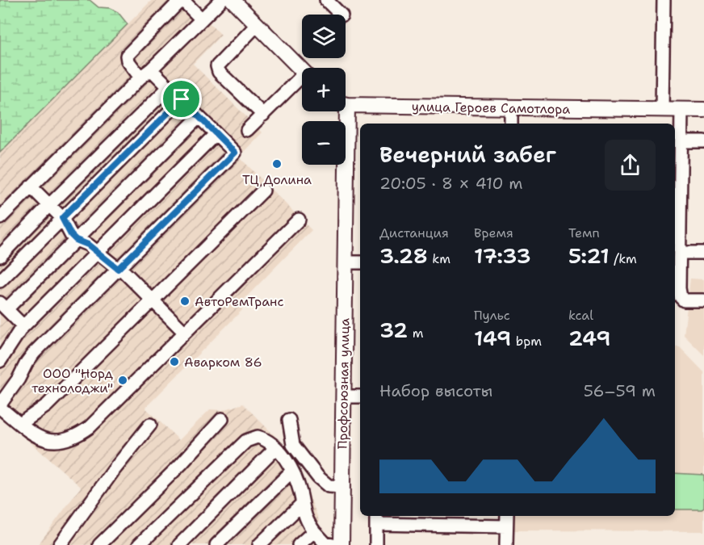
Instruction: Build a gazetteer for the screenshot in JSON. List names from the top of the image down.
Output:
{
  "streets": {
    "main road": ["улица Героев Самотлора", "Профсоюзная улица"]
  },
  "places": [
    "ТЦ Долина",
    "АвтоРемТранс",
    "Аварком 86",
    "ООО \"Норд технолоджи\""
  ],
  "page": {
    "map_buttons": ["+", "−"],
    "heading": ["Вечерний забег", "20:05 · 8 × 410 m"],
    "stats": [
      ["Дистанция", "3.28 km"],
      ["Время", "17:33"],
      ["Темп", "5:21 /km"],
      ["32 m"],
      ["Пульс", "149 bpm"],
      ["kcal", "249"]
    ],
    "chart": ["Набор высоты", "56–59 m"]
  }
}
